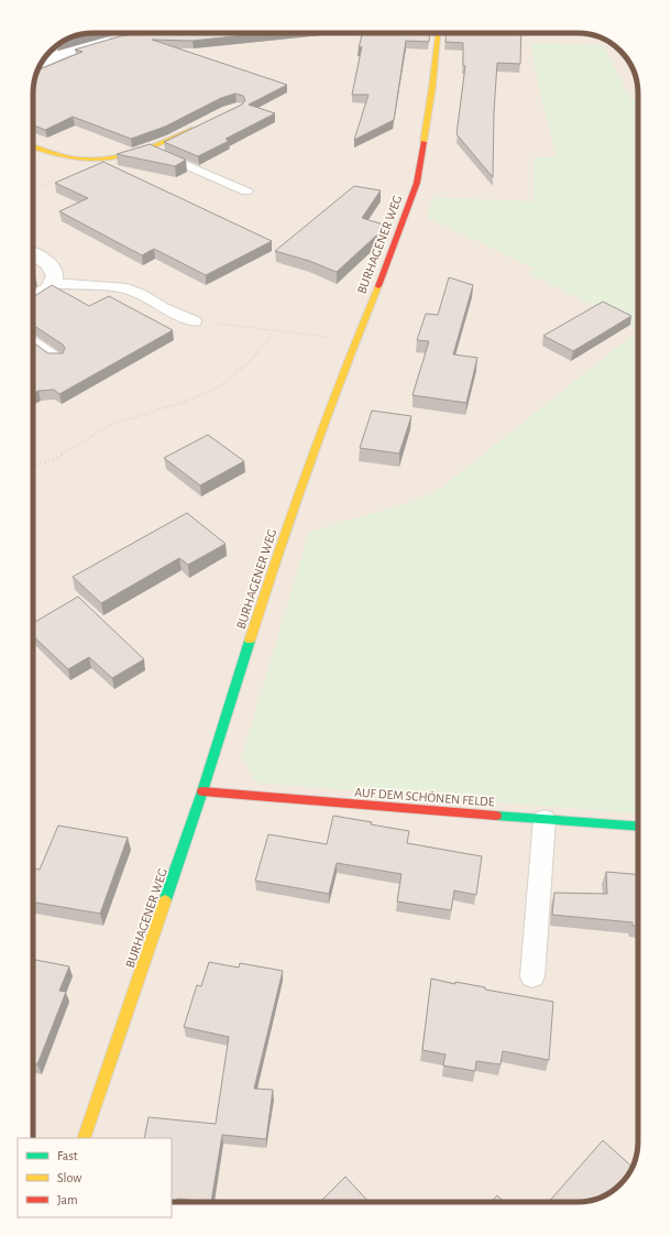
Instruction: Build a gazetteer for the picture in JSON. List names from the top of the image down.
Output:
{
  "streets": {
    "street": ["BURHAGENER WEG", "AUF DEM SCHÖNEN FELDE"]
  },
  "crossings": [
    ["BURHAGENER WEG", "AUF DEM SCHÖNEN FELDE"]
  ],
  "legend": ["Fast", "Slow", "Jam"]
}
